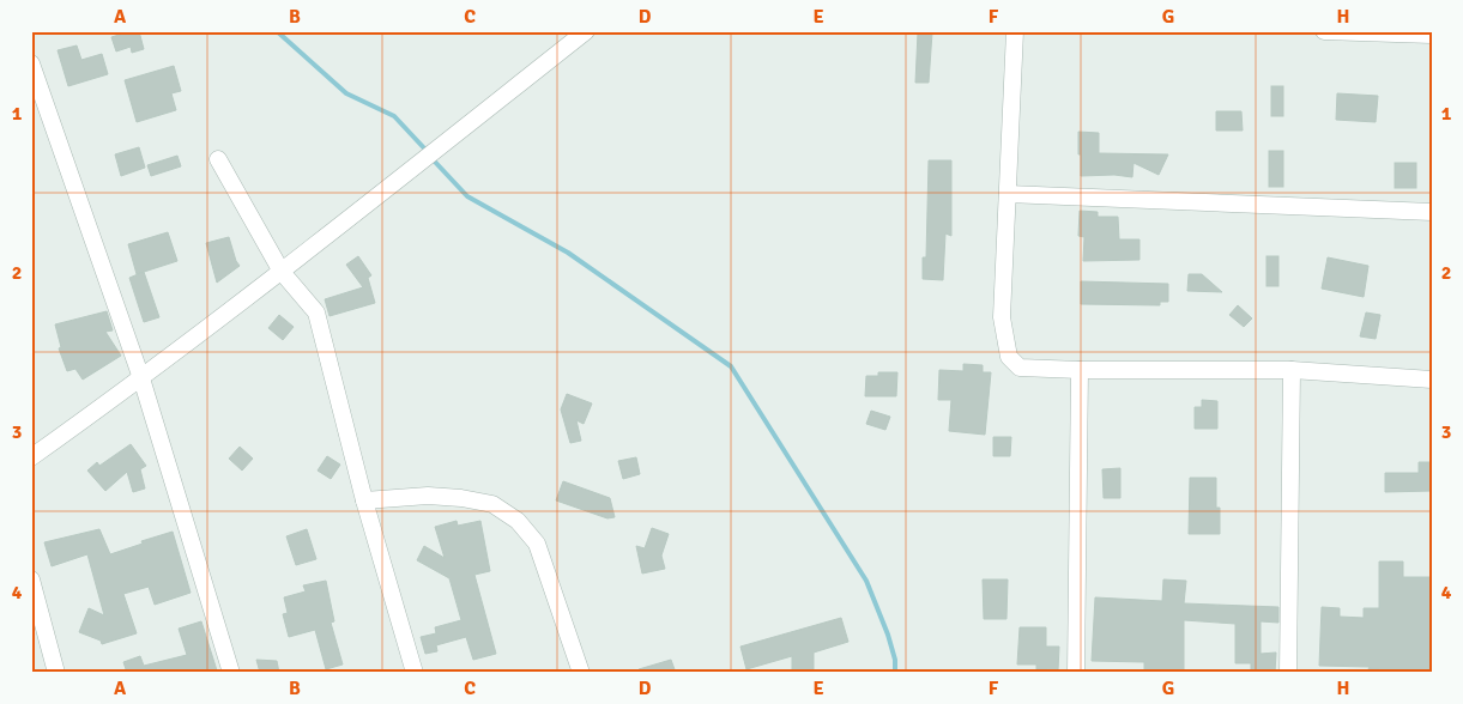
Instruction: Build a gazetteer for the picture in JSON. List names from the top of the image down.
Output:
{
  "grid": {
    "columns": [
      "A",
      "B",
      "C",
      "D",
      "E",
      "F",
      "G",
      "H"
    ],
    "rows": [
      "1",
      "2",
      "3",
      "4"
    ]
  }
}
